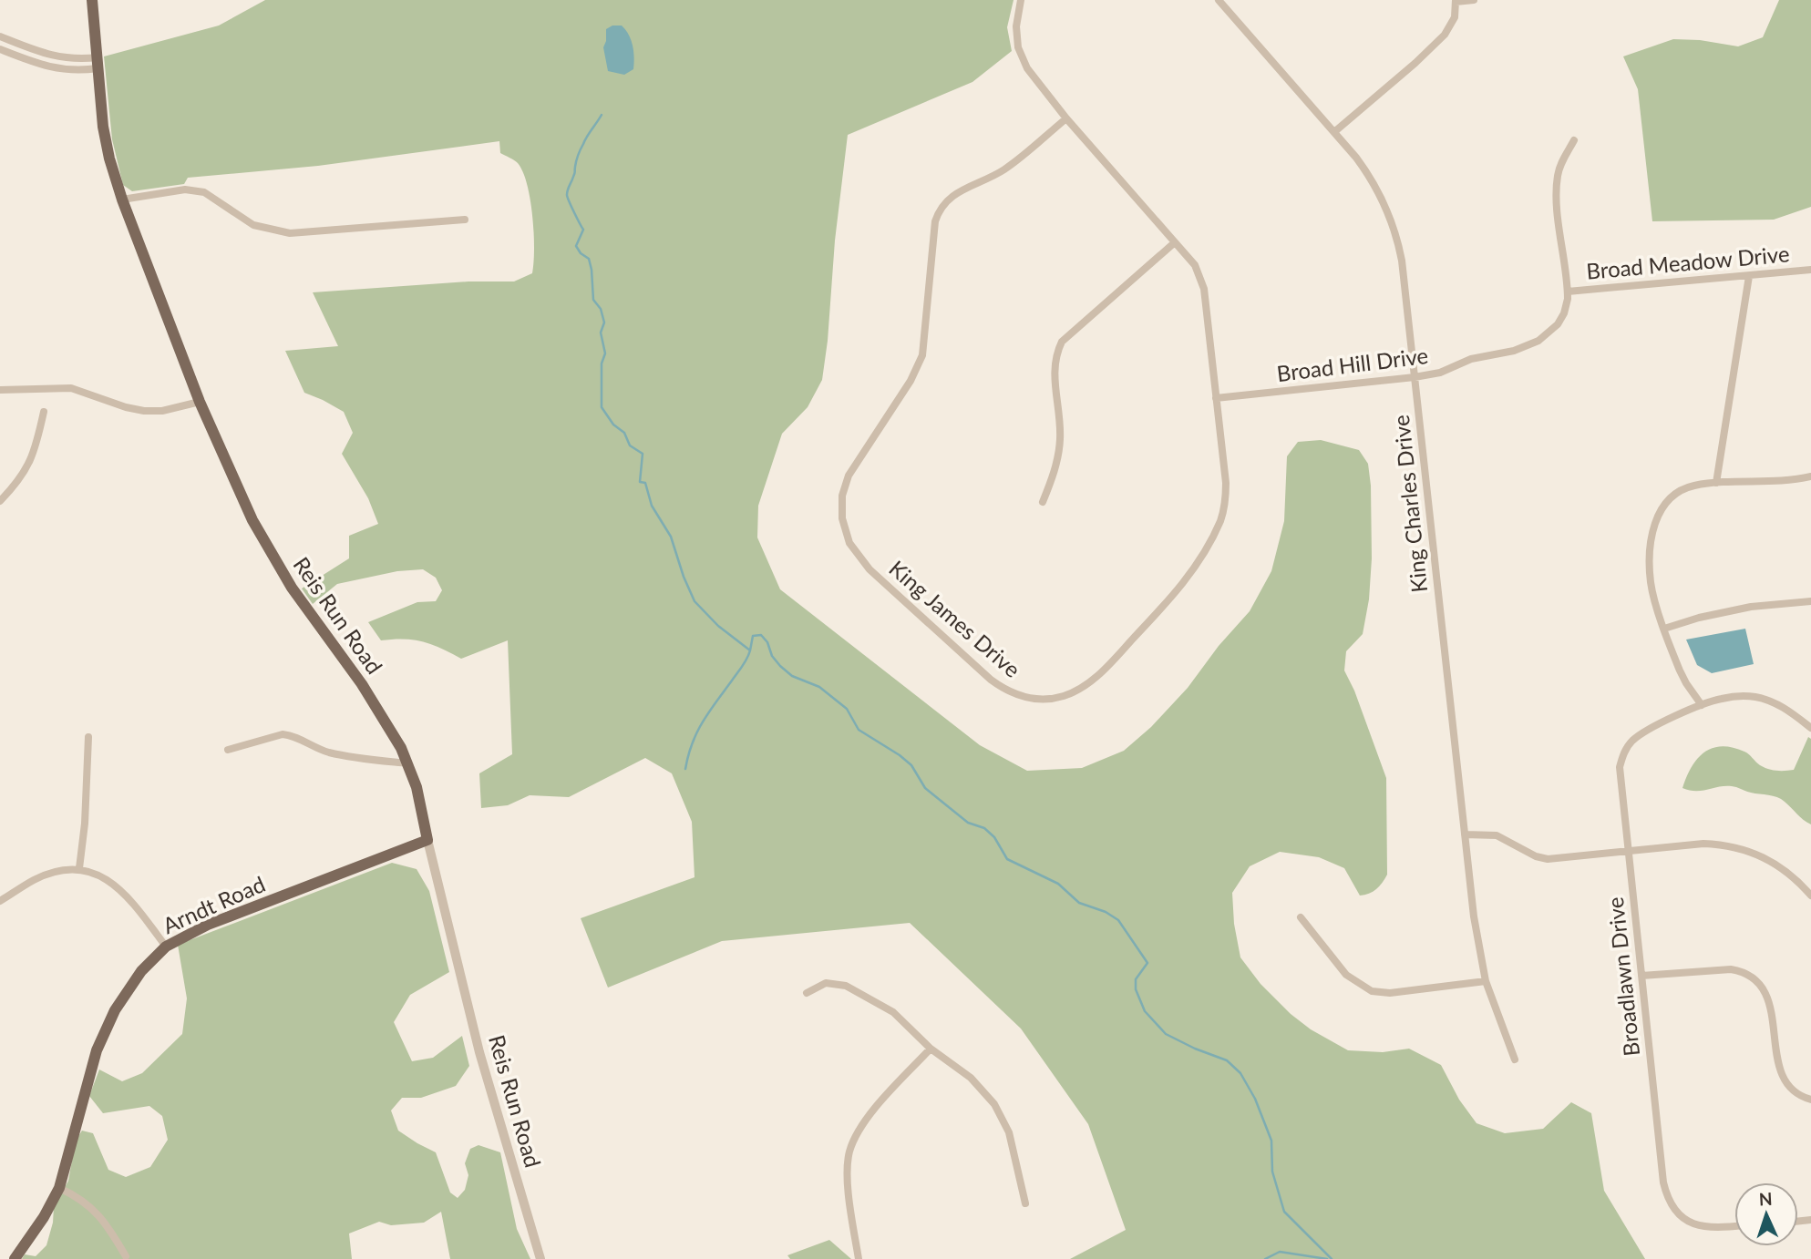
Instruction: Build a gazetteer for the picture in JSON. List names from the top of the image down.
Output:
{
  "streets": {
    "main road": ["Reis Run Road", "Arndt Road"],
    "street": [
      "Broad Meadow Drive",
      "Broad Hill Drive",
      "King Charles Drive",
      "King James Drive",
      "Broadlawn Drive"
    ]
  },
  "crossings": [
    ["Broad Meadow Drive", "Broad Hill Drive"],
    ["Broad Hill Drive", "King Charles Drive"],
    ["Broad Hill Drive", "King James Drive"],
    ["Reis Run Road", "Arndt Road"]
  ],
  "north": "top"
}
